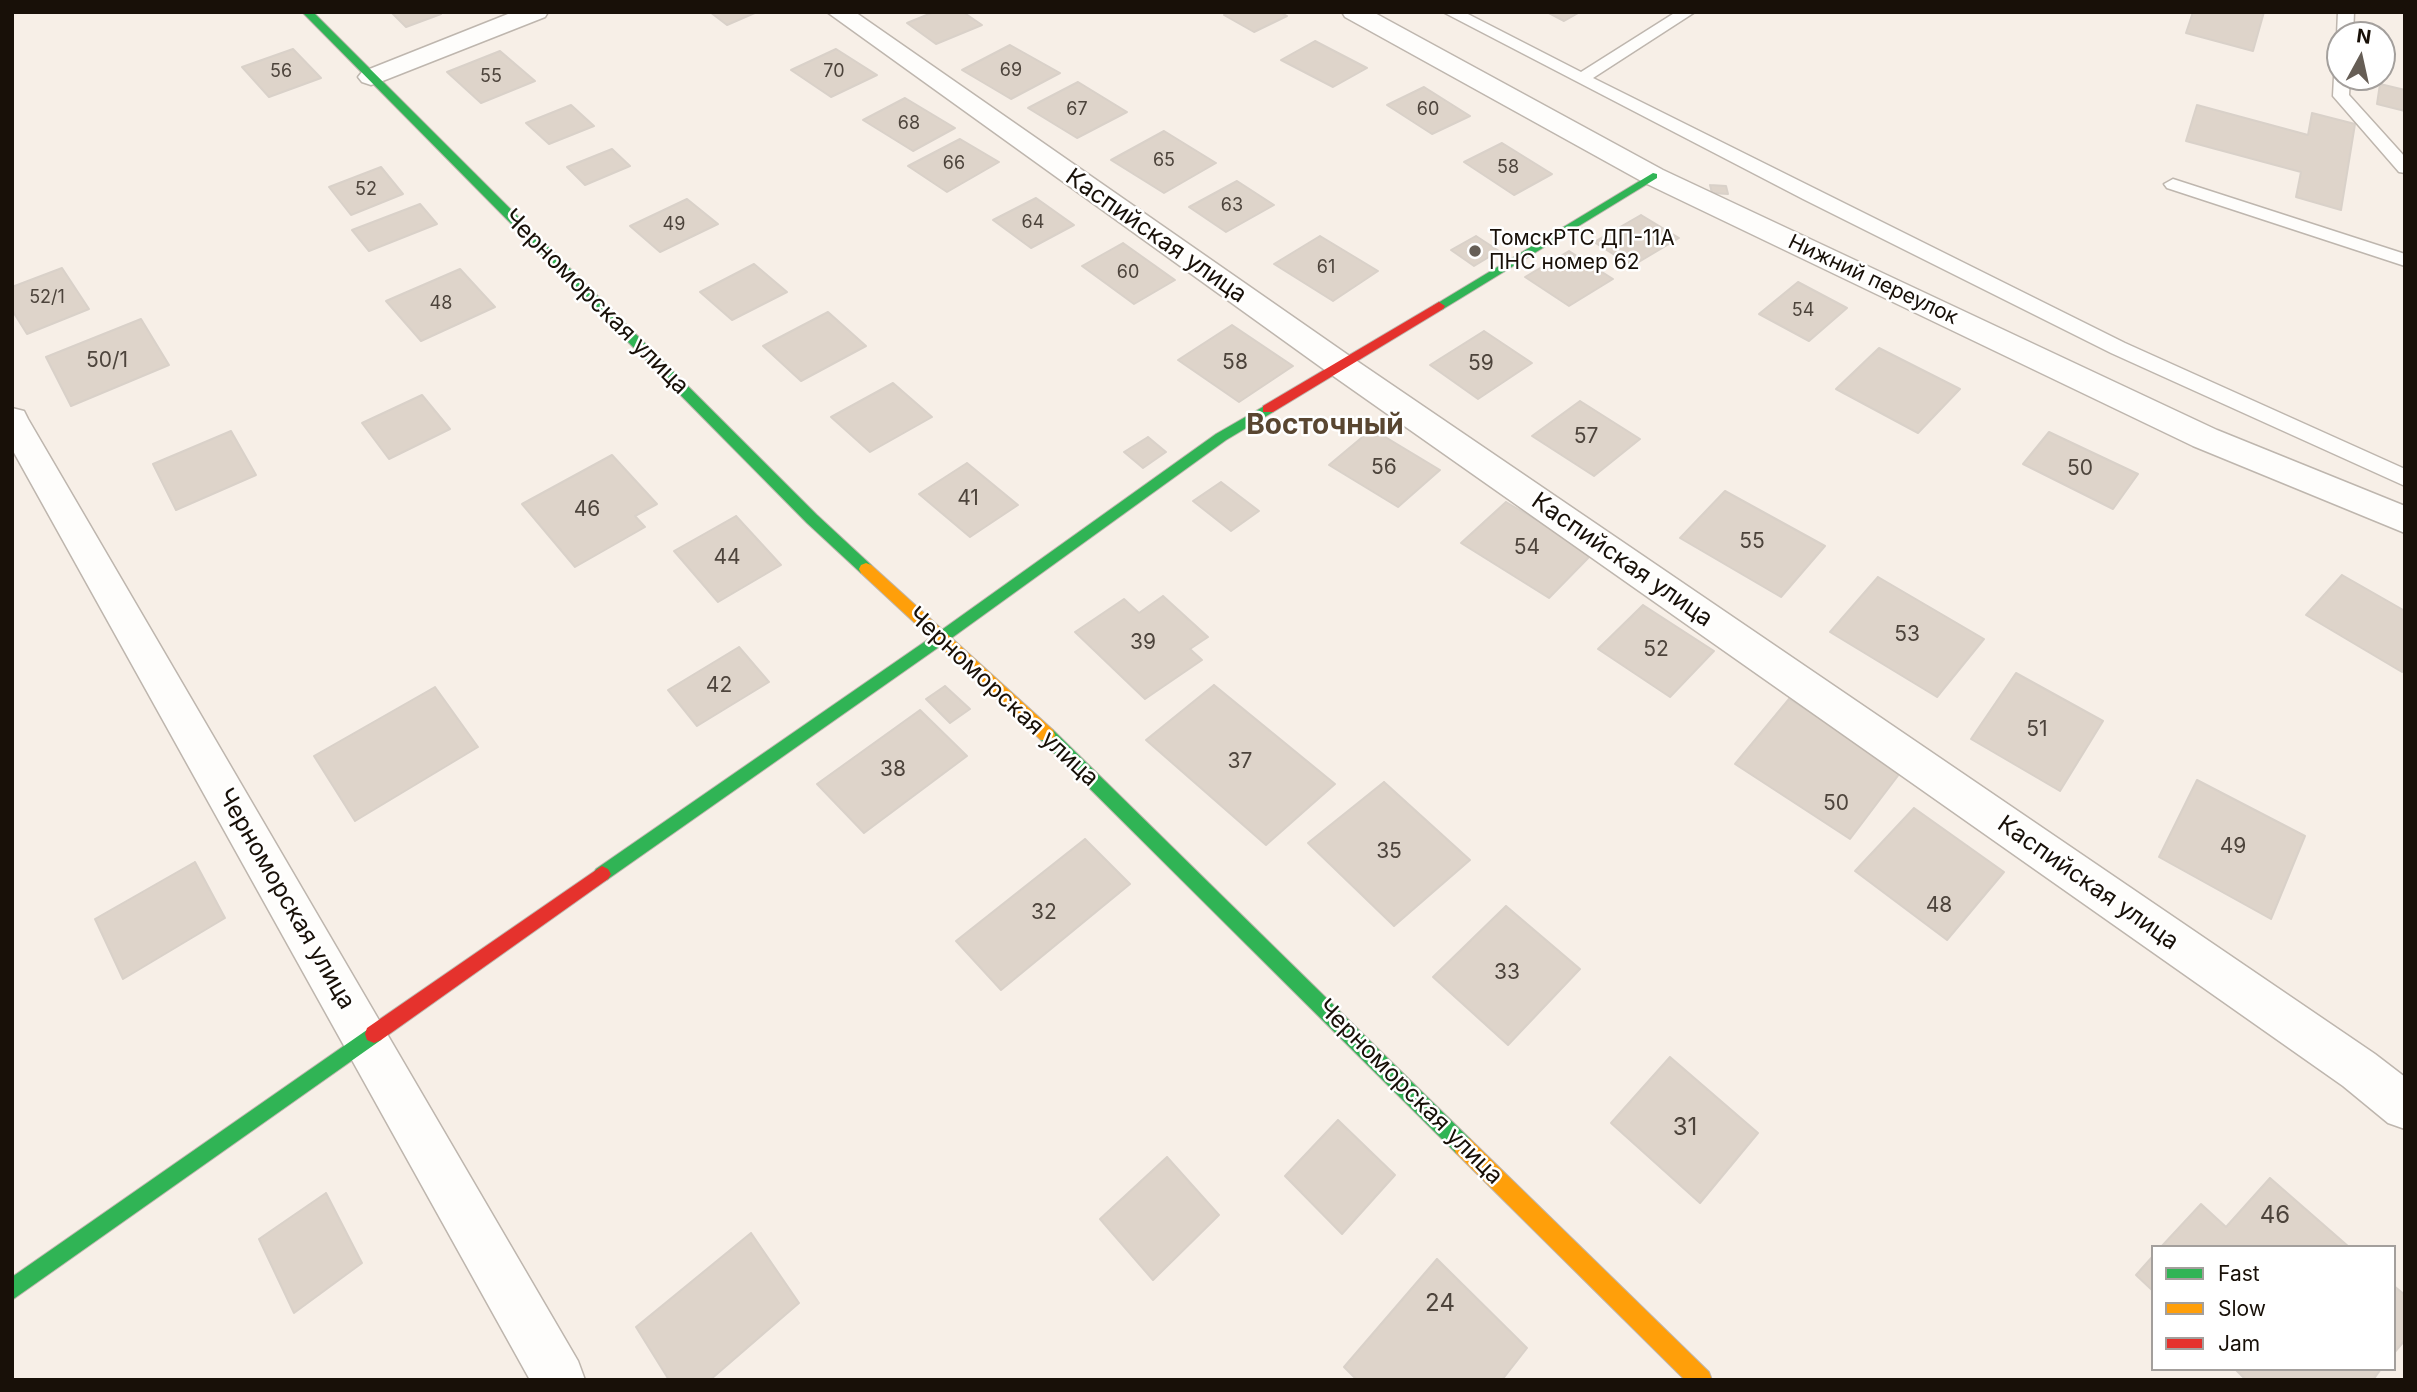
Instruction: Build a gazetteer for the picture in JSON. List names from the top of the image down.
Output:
{
  "streets": {
    "street": ["Каспийская улица", "Нижний переулок", "Черноморская улица"]
  },
  "districts": ["Восточный"],
  "places": ["ТомскРТС ДП-11А ПНС номер 62"],
  "house_numbers": [
    "69",
    "56",
    "70",
    "55",
    "67",
    "60",
    "68",
    "65",
    "66",
    "58",
    "52",
    "63",
    "64",
    "49",
    "61",
    "60",
    "52/1",
    "48",
    "54",
    "50/1",
    "58",
    "59",
    "57",
    "56",
    "50",
    "41",
    "46",
    "55",
    "54",
    "44",
    "53",
    "39",
    "52",
    "42",
    "51",
    "37",
    "38",
    "50",
    "49",
    "35",
    "48",
    "32",
    "33",
    "31",
    "46",
    "24"
  ],
  "legend": ["Fast", "Slow", "Jam"],
  "north": "top"
}
